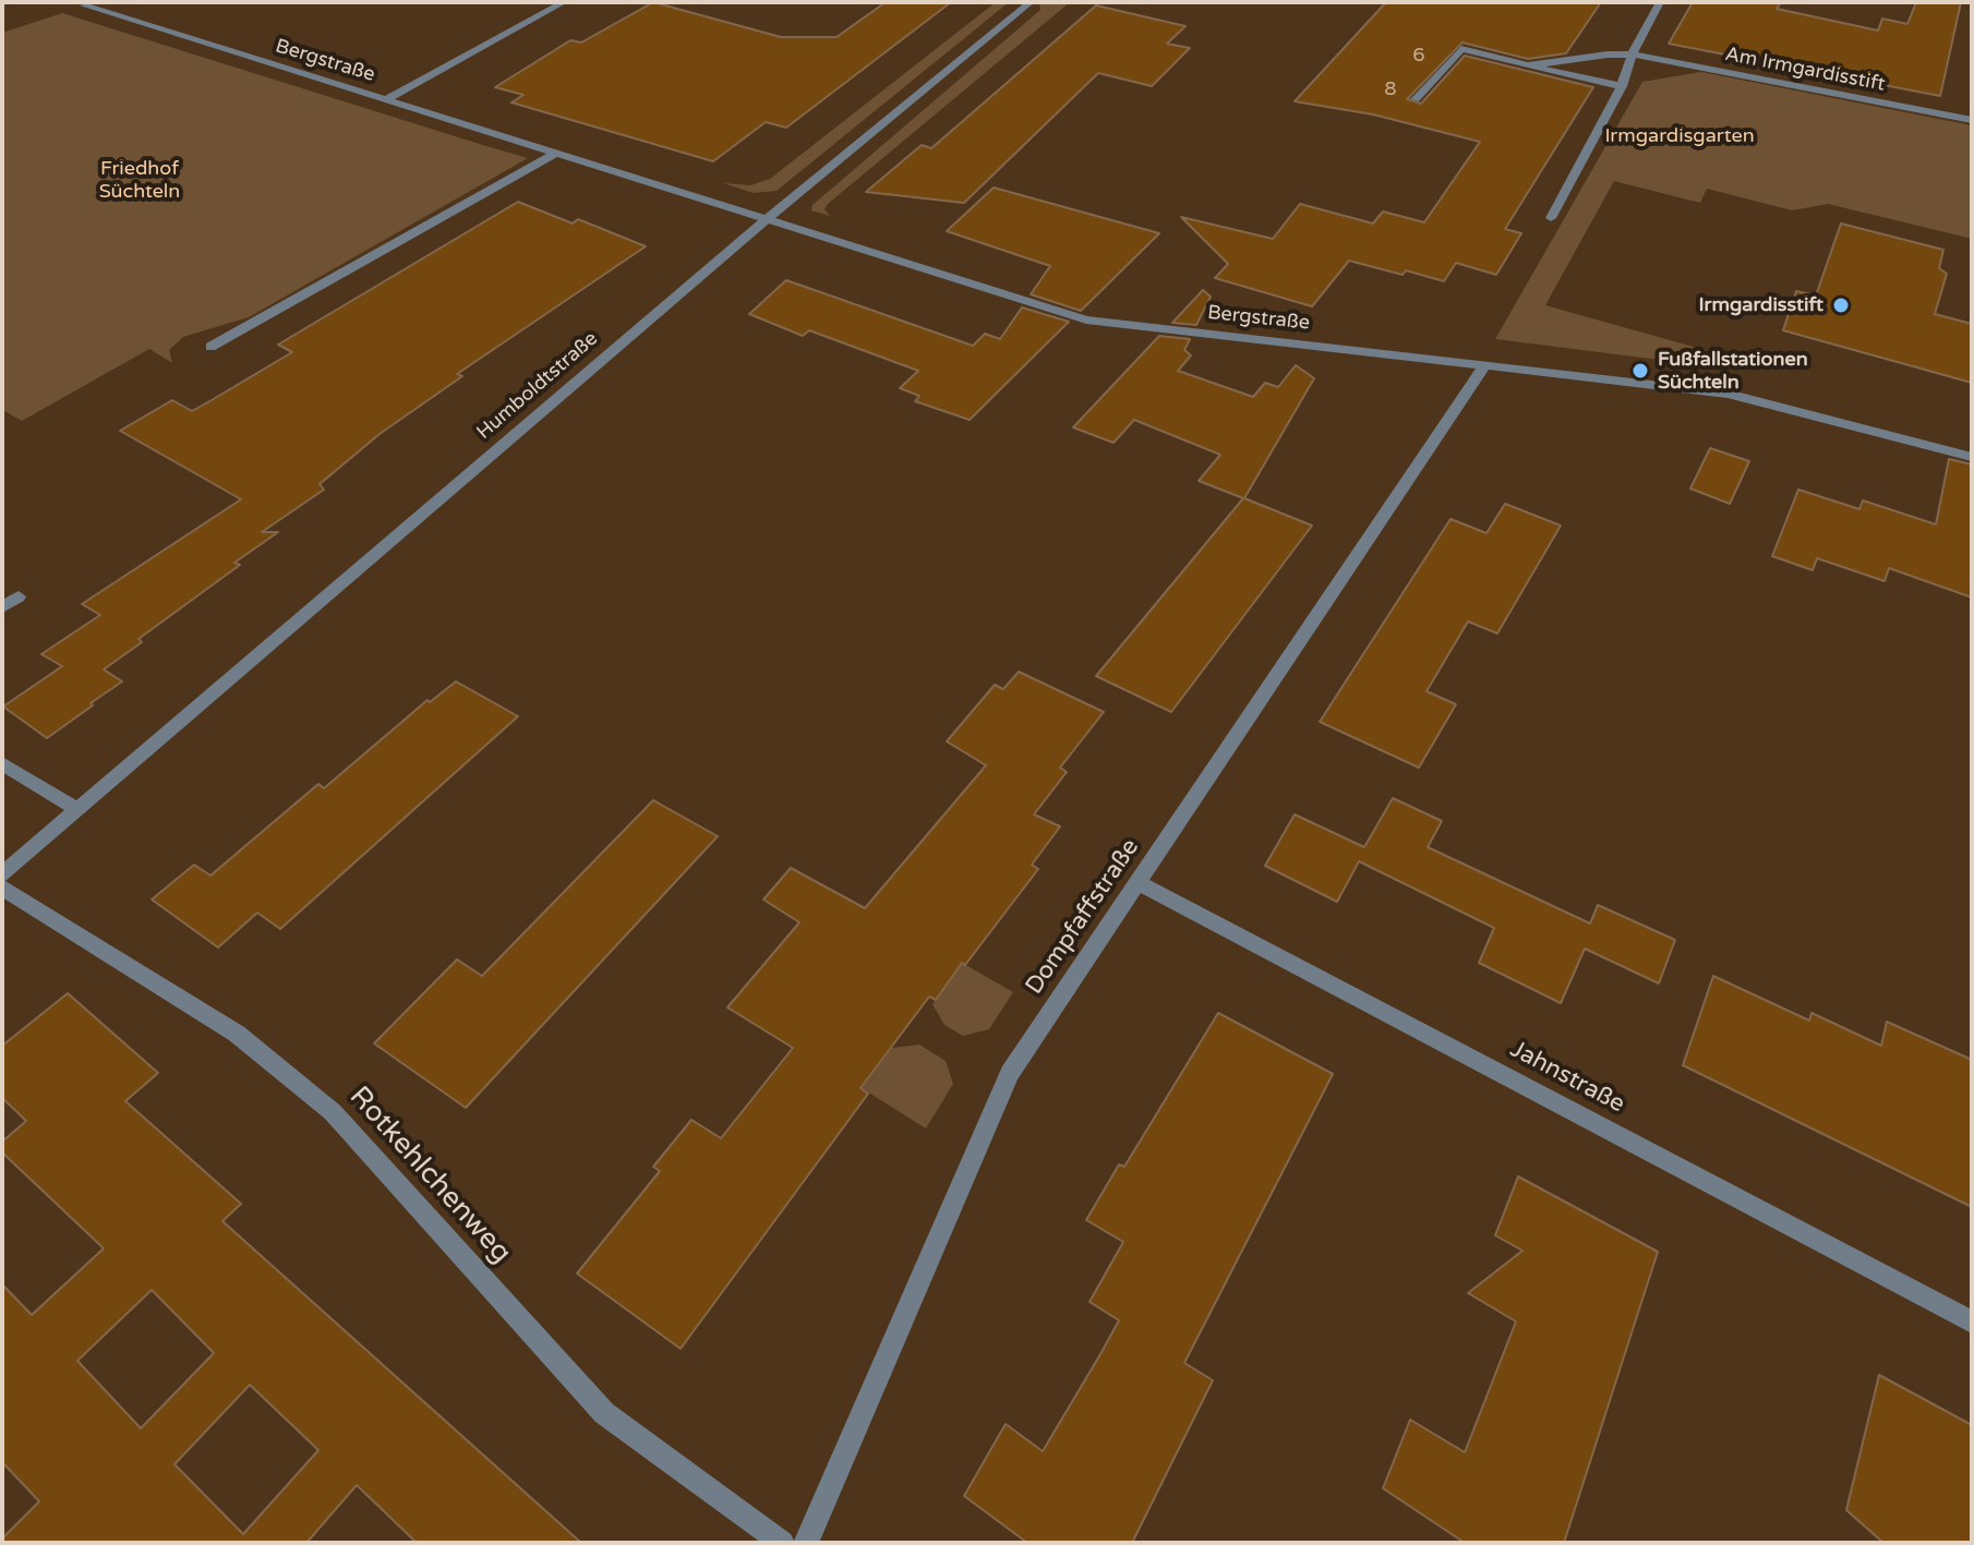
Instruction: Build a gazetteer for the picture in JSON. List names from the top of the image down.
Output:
{
  "streets": {
    "street": [
      "Bergstraße",
      "Am Irmgardisstift",
      "Humboldtstraße",
      "Dompfaffstraße",
      "Jahnstraße",
      "Rotkehlchenweg"
    ]
  },
  "crossings": [
    ["Bergstraße", "Humboldtstraße"],
    ["Bergstraße", "Dompfaffstraße"],
    ["Dompfaffstraße", "Jahnstraße"]
  ],
  "parks": ["Irmgardisgarten", "Friedhof Süchteln"],
  "places": ["Irmgardisstift", "Fußfallstationen Süchteln"],
  "house_numbers": ["6", "8"]
}
